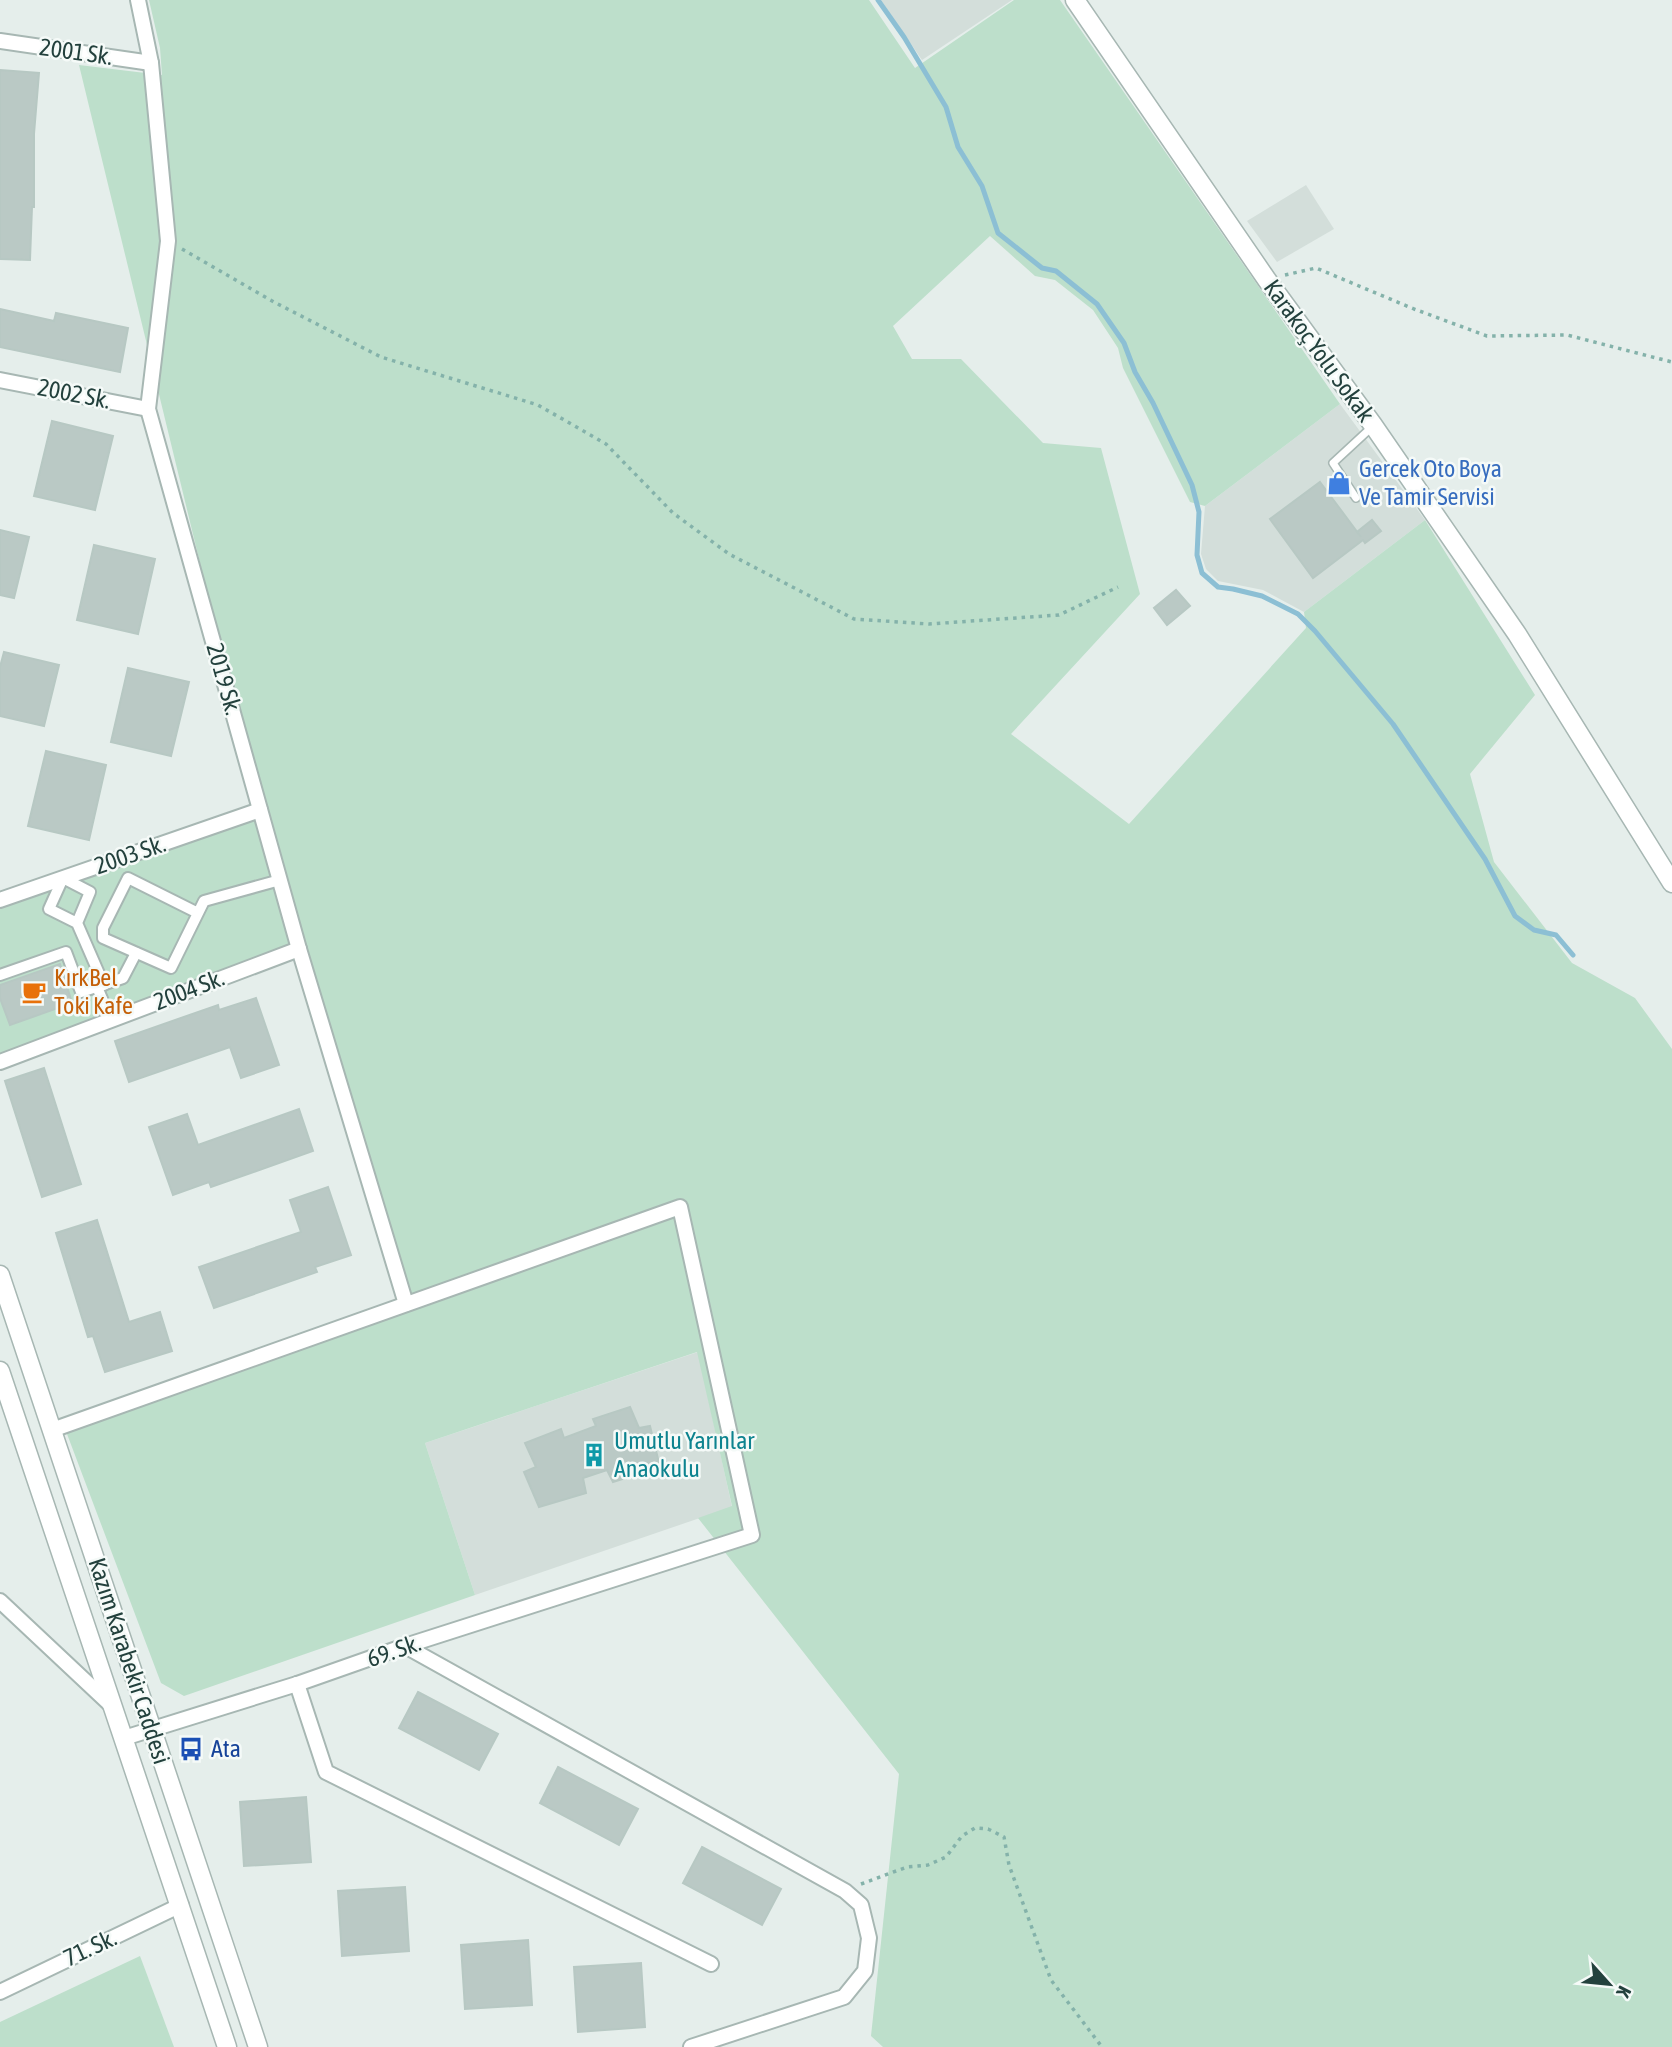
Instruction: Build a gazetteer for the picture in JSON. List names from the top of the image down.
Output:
{
  "streets": {
    "street": [
      "2001 Sk.",
      "Karakoç Yolu Sokak",
      "2002 Sk.",
      "2019 Sk.",
      "2003 Sk.",
      "2004 Sk.",
      "69. Sk.",
      "Kazım Karabekir Caddesi",
      "71. Sk."
    ]
  },
  "crossings": [
    ["2002 Sk.", "2019 Sk."],
    ["2019 Sk.", "2003 Sk."],
    ["2019 Sk.", "2004 Sk."],
    ["2019 Sk.", "69. Sk."],
    ["69. Sk.", "Kazım Karabekir Caddesi"],
    ["Kazım Karabekir Caddesi", "71. Sk."]
  ],
  "places": {
    "shop": ["Gercek Oto Boya Ve Tamir Servisi"],
    "cafe": ["KırkBel Toki Kafe"],
    "building": ["Umutlu Yarınlar Anaokulu"],
    "bus stop": ["Ata"]
  },
  "north": "bottom right"
}
